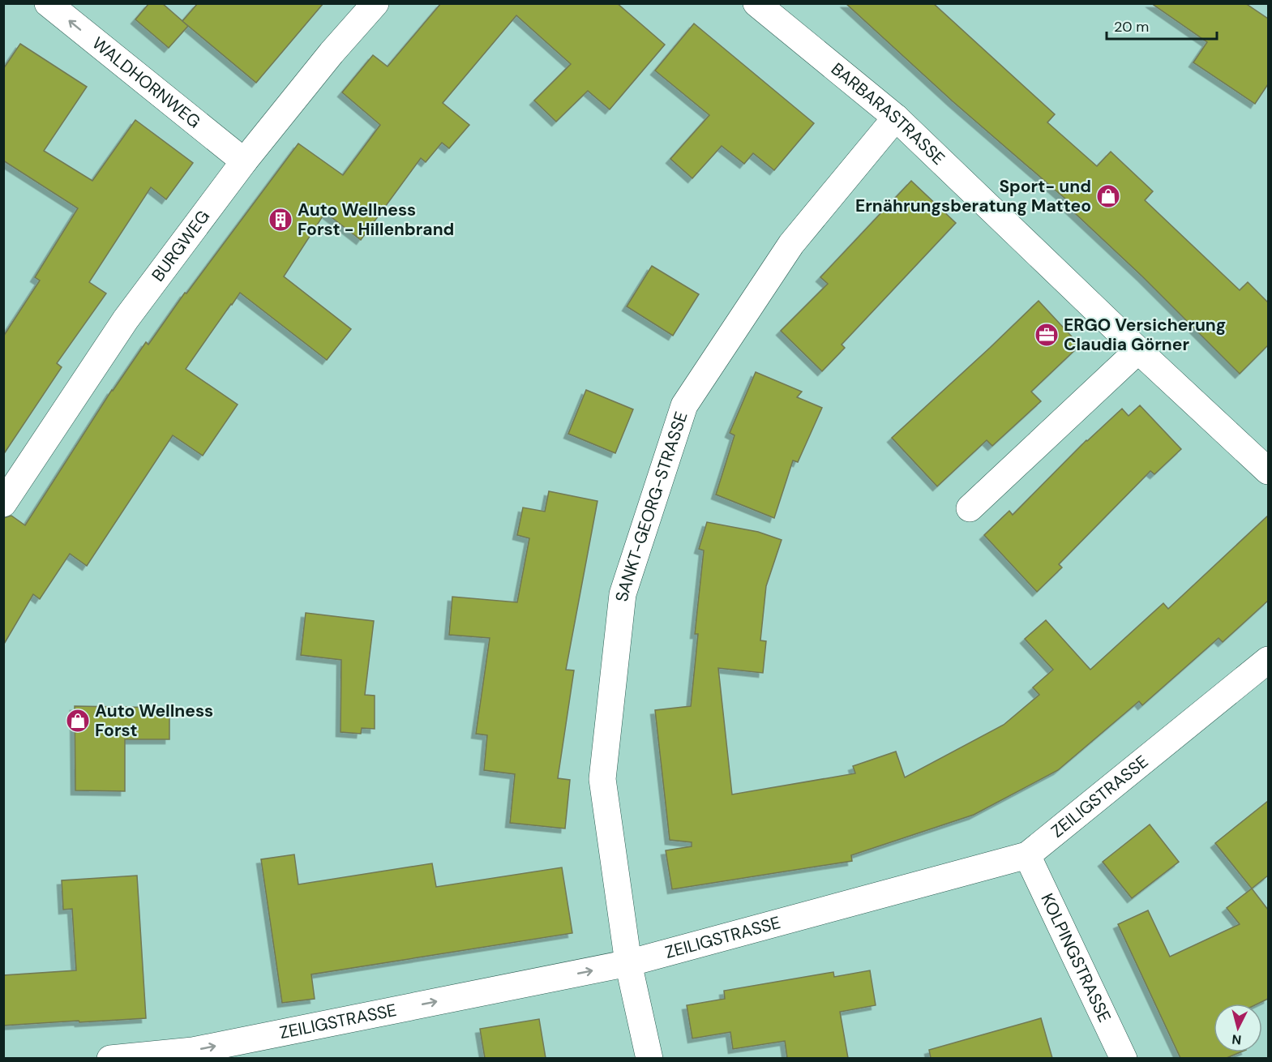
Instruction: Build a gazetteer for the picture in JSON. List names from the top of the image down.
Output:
{
  "streets": {
    "street": [
      "WALDHORNWEG",
      "BARBARASTRASSE",
      "BURGWEG",
      "SANKT-GEORG-STRASSE",
      "ZEILIGSTRASSE",
      "KOLPINGSTRASSE"
    ]
  },
  "crossings": [
    ["WALDHORNWEG", "BURGWEG"],
    ["BARBARASTRASSE", "SANKT-GEORG-STRASSE"],
    ["SANKT-GEORG-STRASSE", "ZEILIGSTRASSE"],
    ["ZEILIGSTRASSE", "KOLPINGSTRASSE"]
  ],
  "one_way": ["WALDHORNWEG", "ZEILIGSTRASSE"],
  "places": {
    "shop": ["Sport- und Ernährungsberatung Matteo", "Auto Wellness Forst"],
    "building": ["Auto Wellness Forst - Hillenbrand"],
    "office": ["ERGO Versicherung Claudia Görner"]
  },
  "scale_bar": "20 m",
  "north": "bottom"
}
